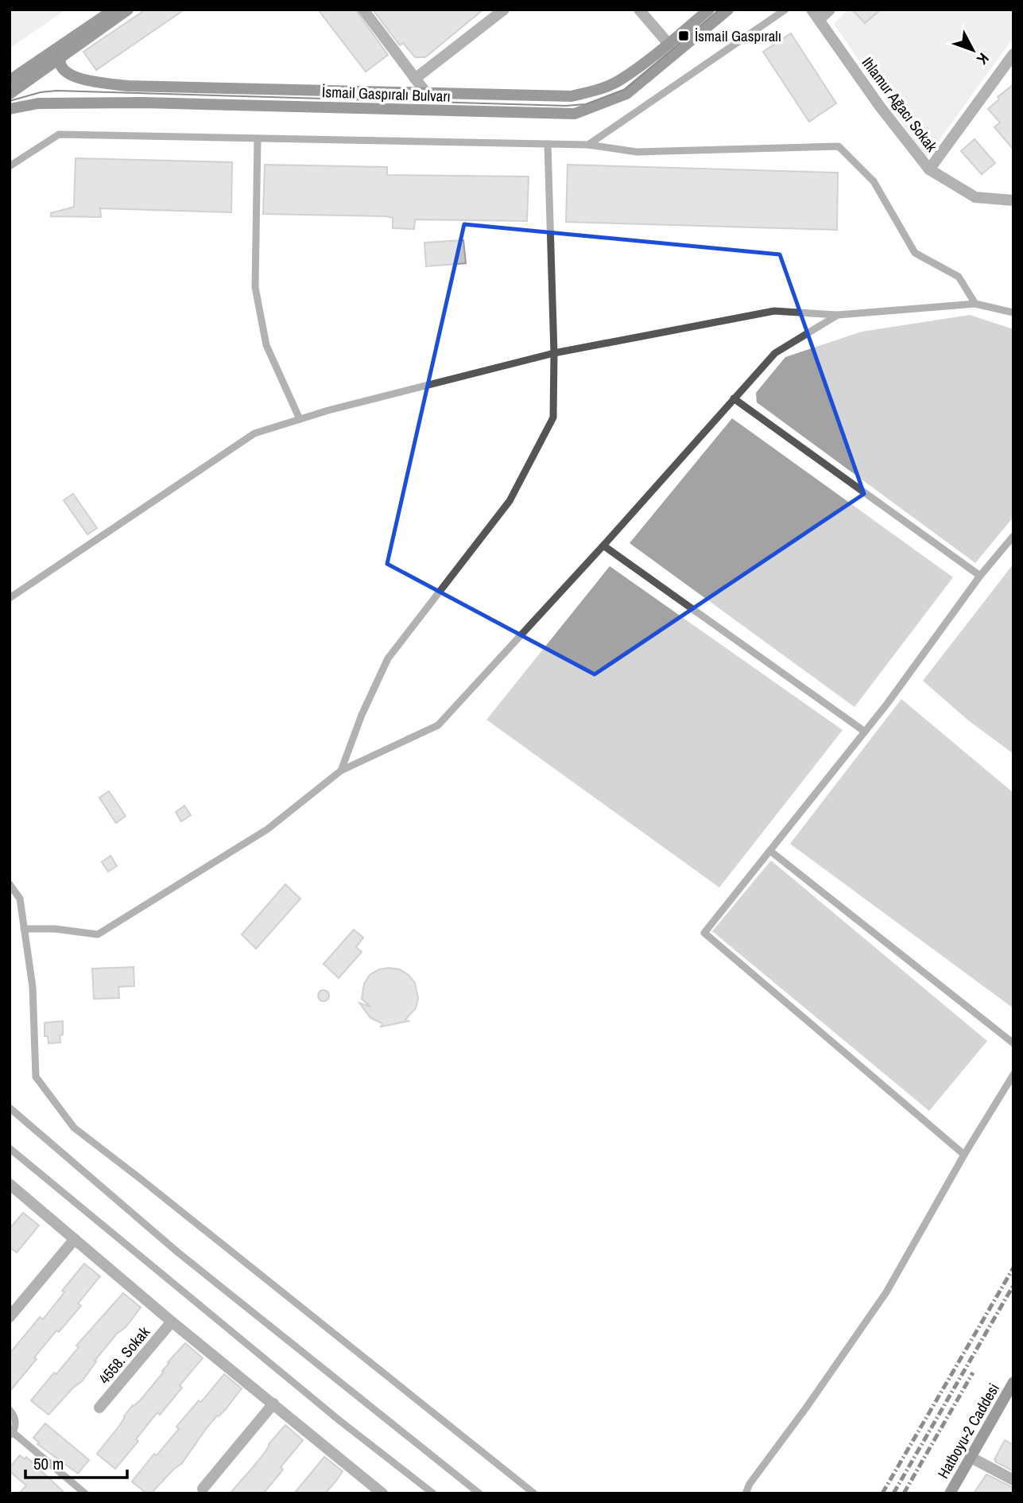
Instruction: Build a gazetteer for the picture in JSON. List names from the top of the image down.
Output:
{
  "streets": {
    "main road": ["İsmail Gaspıralı Bulvarı", "Hatboyu-2 Caddesi"],
    "street": ["Ihlamur Ağacı Sokak", "4558. Sokak"]
  },
  "places": {
    "transit": ["İsmail Gaspıralı"]
  },
  "scale_bar": "50 m",
  "north": "bottom right"
}
